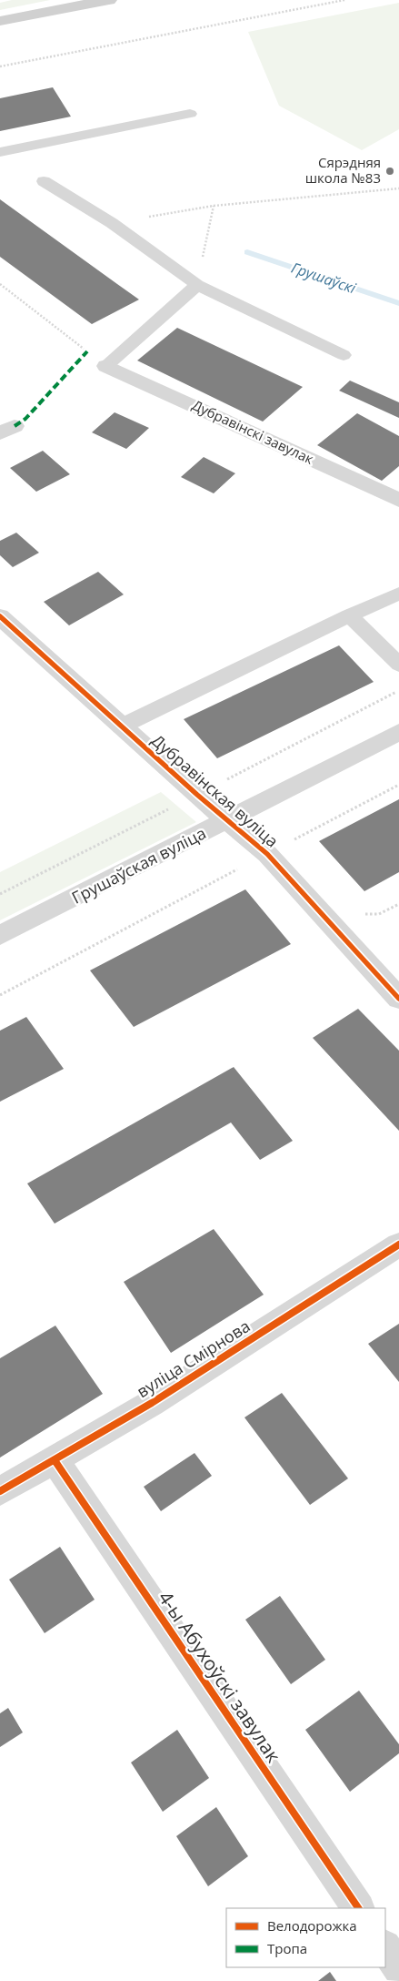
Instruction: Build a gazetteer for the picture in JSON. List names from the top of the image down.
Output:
{
  "streets": {
    "street": [
      "Дубравінскі завулак",
      "Дубравінская вуліца",
      "Грушаўская вуліца",
      "вуліца Смірнова",
      "4-ы Абухоўскі завулак"
    ]
  },
  "crossings": [
    ["Дубравінская вуліца", "Грушаўская вуліца"],
    ["вуліца Смірнова", "4-ы Абухоўскі завулак"]
  ],
  "water": ["Грушаўскі"],
  "places": ["Сярэдняя школа №83"],
  "legend": ["Велодорожка", "Тропа"]
}
